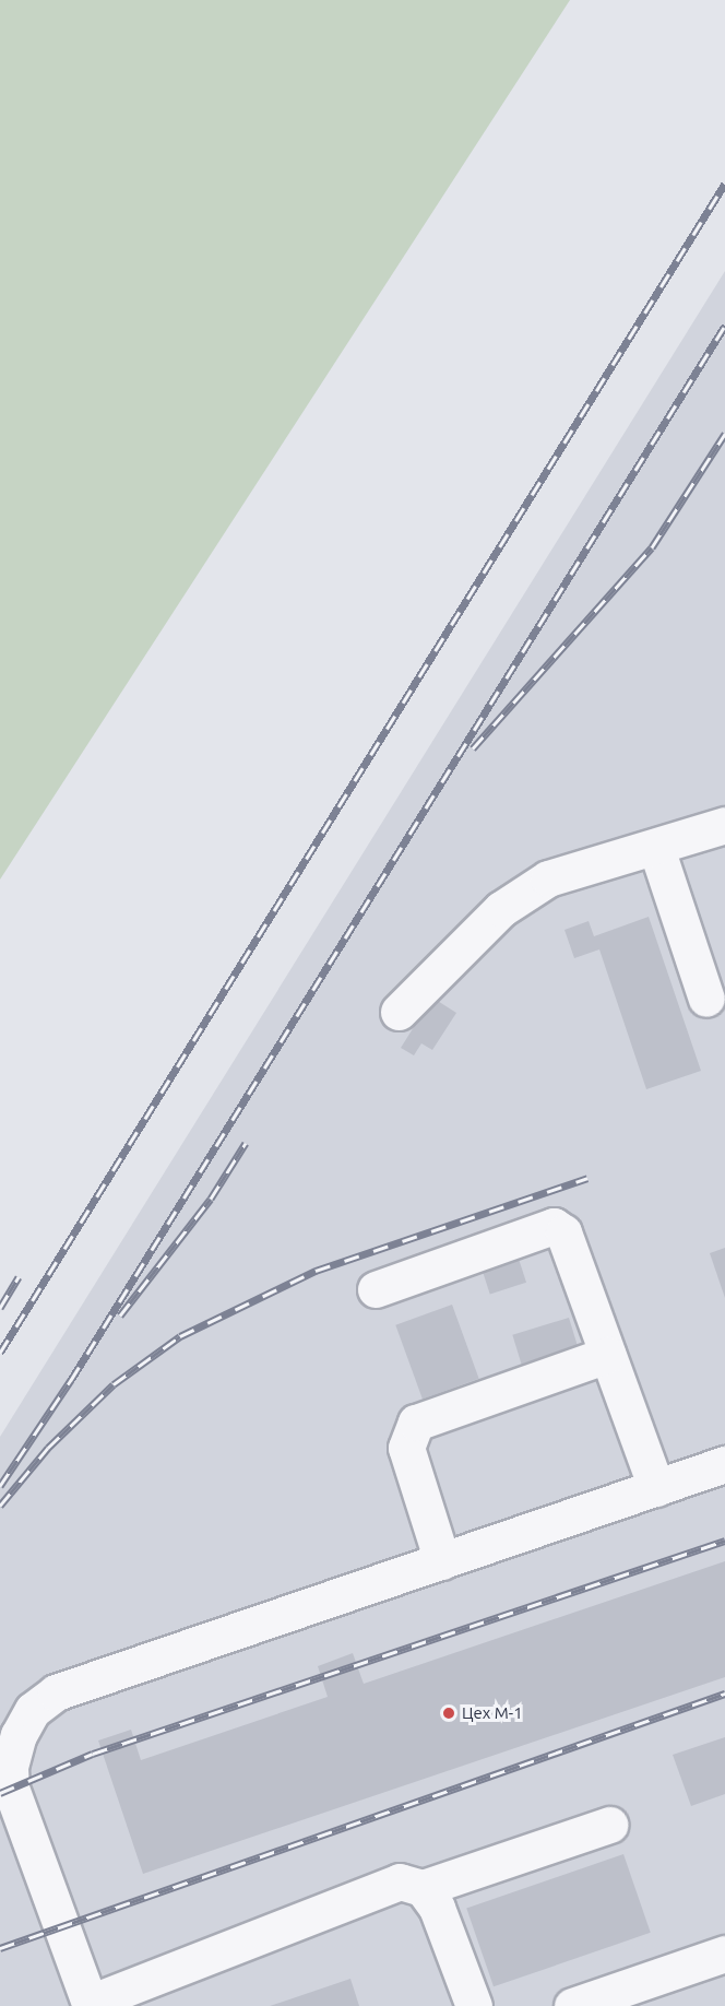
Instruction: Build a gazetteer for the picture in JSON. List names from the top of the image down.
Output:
{
  "places": ["Цех М-1"]
}
